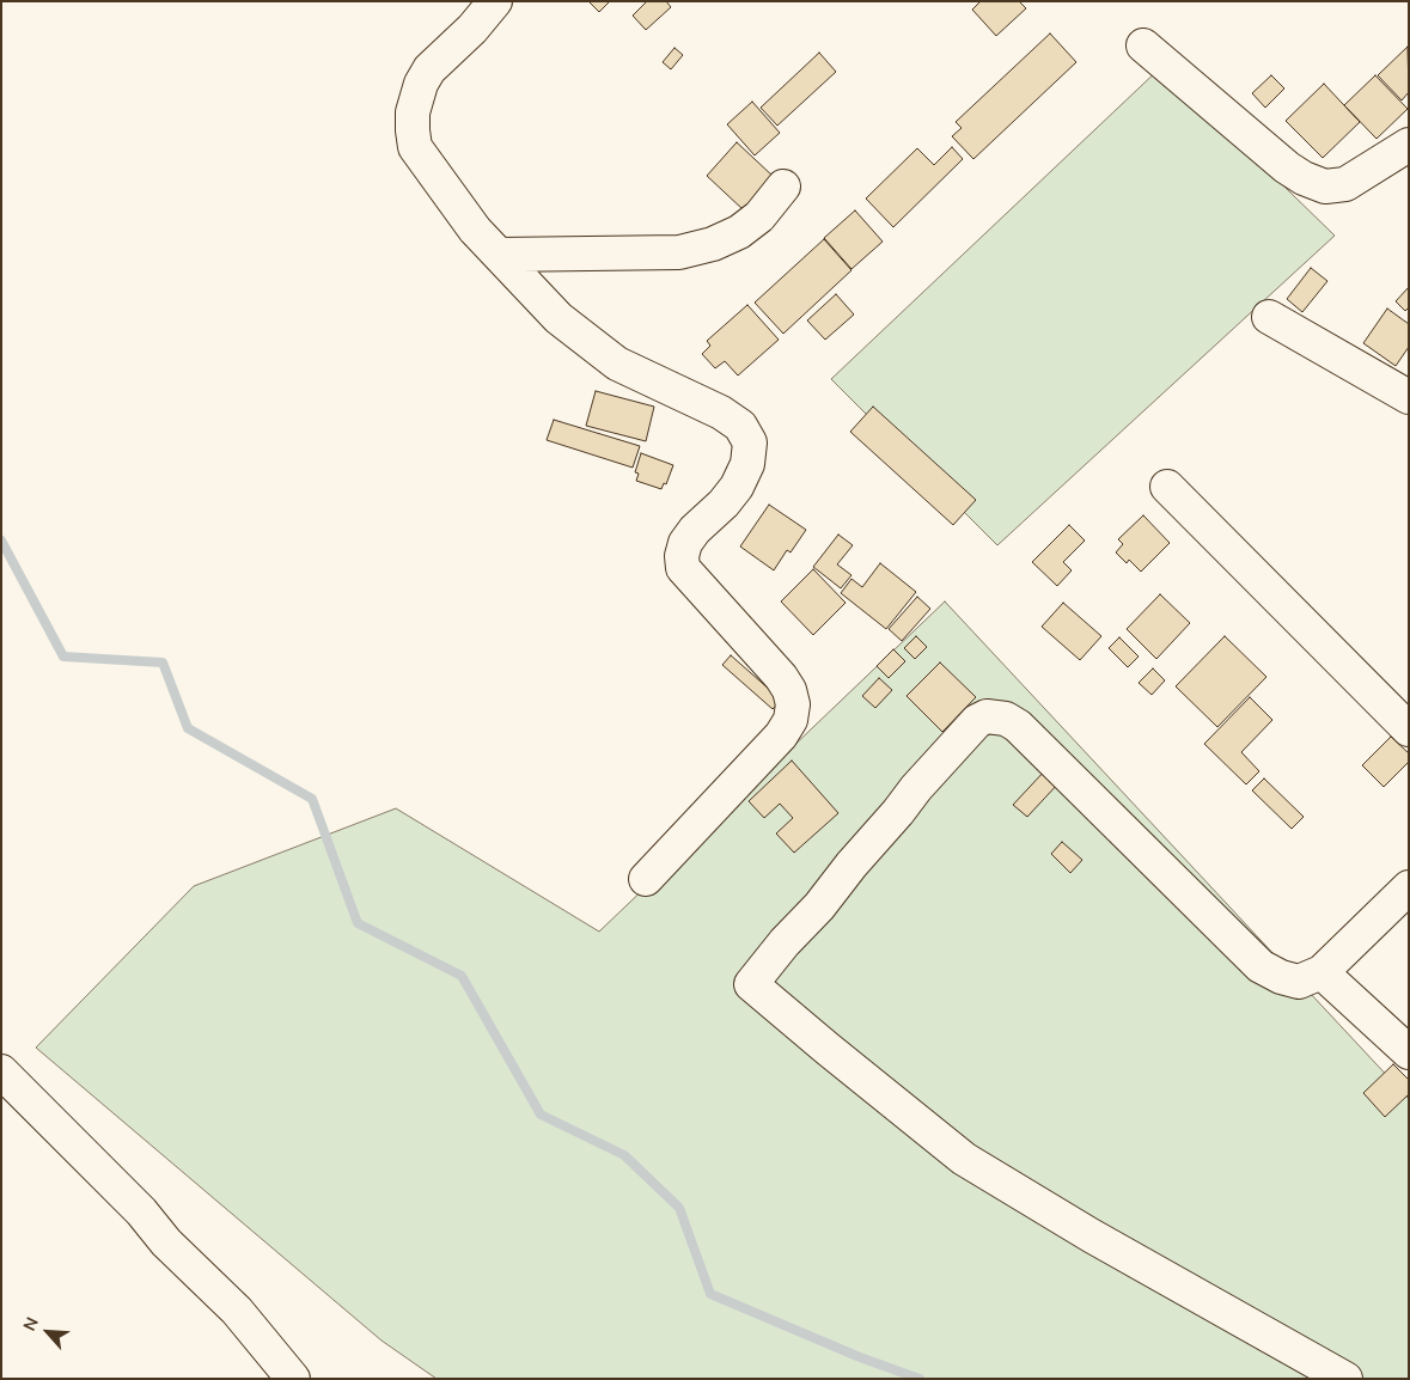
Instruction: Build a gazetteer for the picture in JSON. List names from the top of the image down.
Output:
{
  "north": "top left"
}
